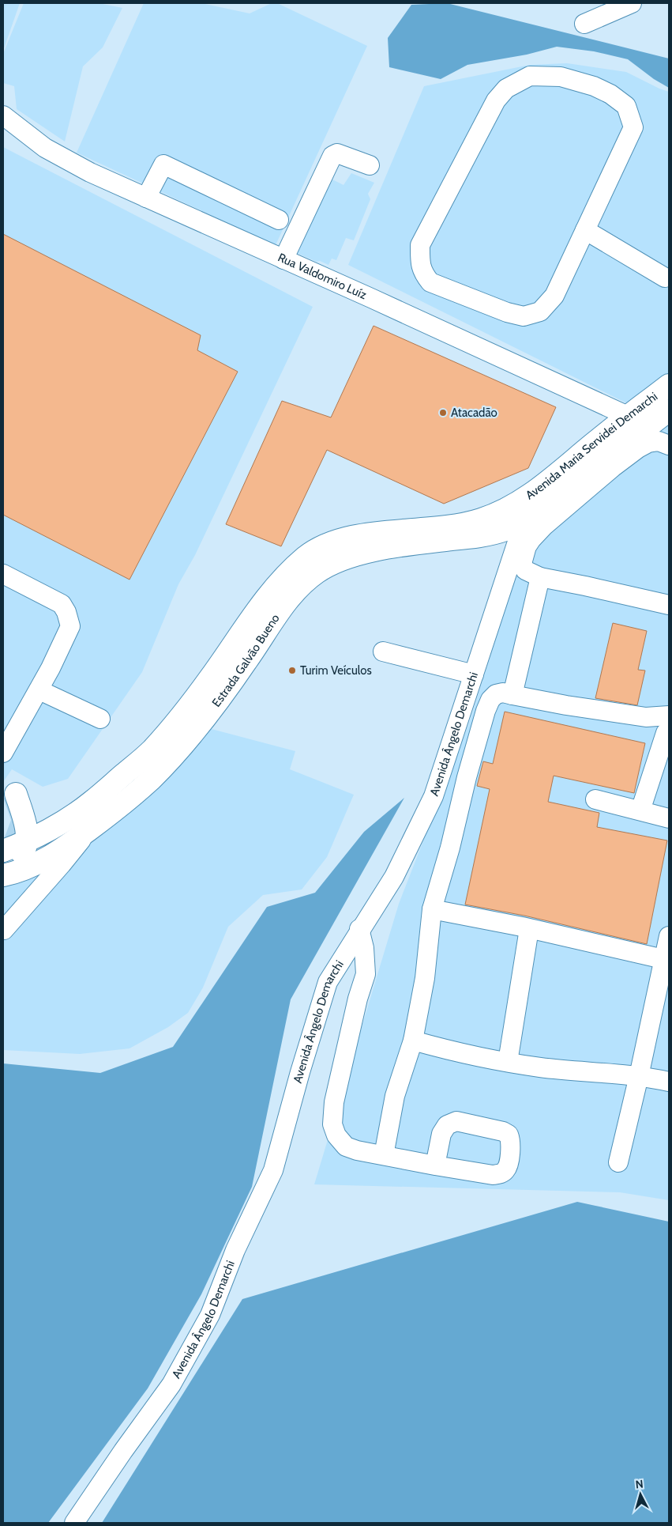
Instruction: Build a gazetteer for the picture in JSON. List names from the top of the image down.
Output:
{
  "streets": {
    "main road": ["Avenida Maria Servidei Demarchi", "Estrada Galvão Bueno"],
    "street": ["Rua Valdomiro Luíz", "Avenida Ângelo Demarchi"]
  },
  "crossings": [
    ["Rua Valdomiro Luíz", "Avenida Maria Servidei Demarchi"],
    ["Avenida Maria Servidei Demarchi", "Estrada Galvão Bueno"],
    ["Avenida Maria Servidei Demarchi", "Avenida Ângelo Demarchi"],
    ["Estrada Galvão Bueno", "Avenida Ângelo Demarchi"]
  ],
  "places": ["Atacadão", "Turim Veículos"],
  "north": "top"
}
